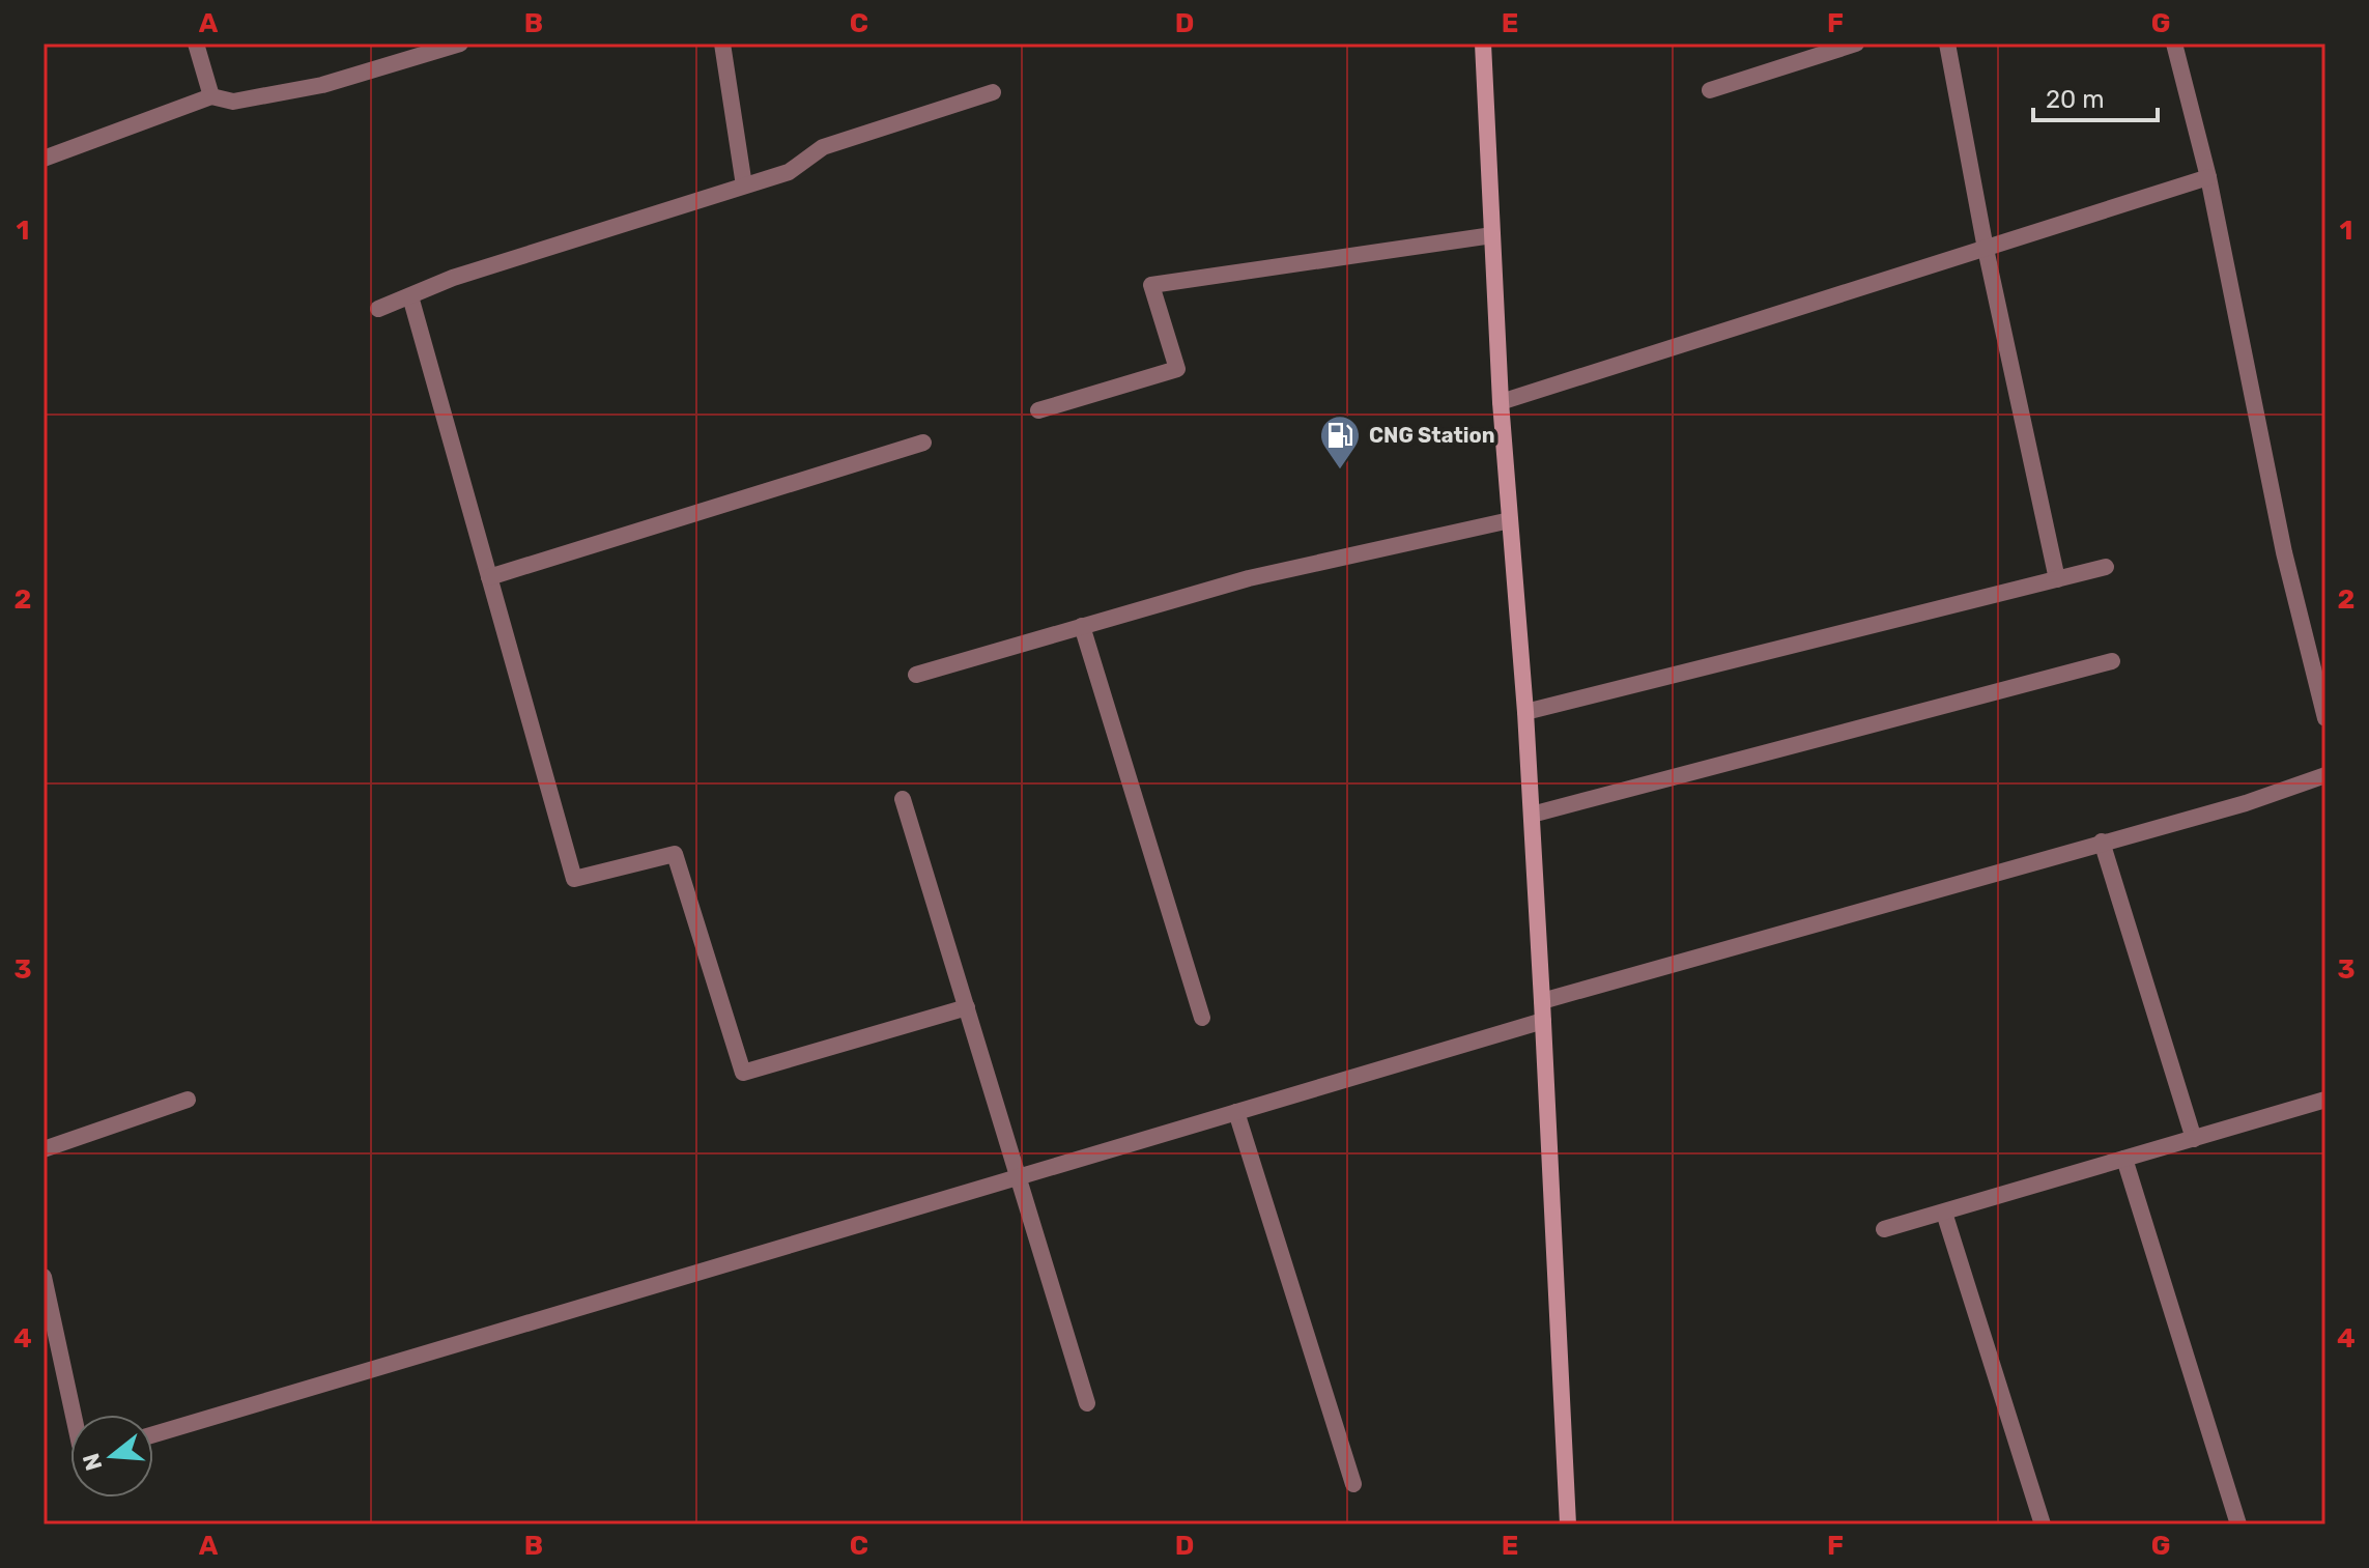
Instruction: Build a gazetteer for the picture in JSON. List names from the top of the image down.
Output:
{
  "places": {
    "fuel station": ["CNG Station"]
  },
  "scale_bar": "20 m",
  "north": "left",
  "grid": {
    "columns": [
      "A",
      "B",
      "C",
      "D",
      "E",
      "F",
      "G"
    ],
    "rows": [
      "1",
      "2",
      "3",
      "4"
    ]
  }
}
